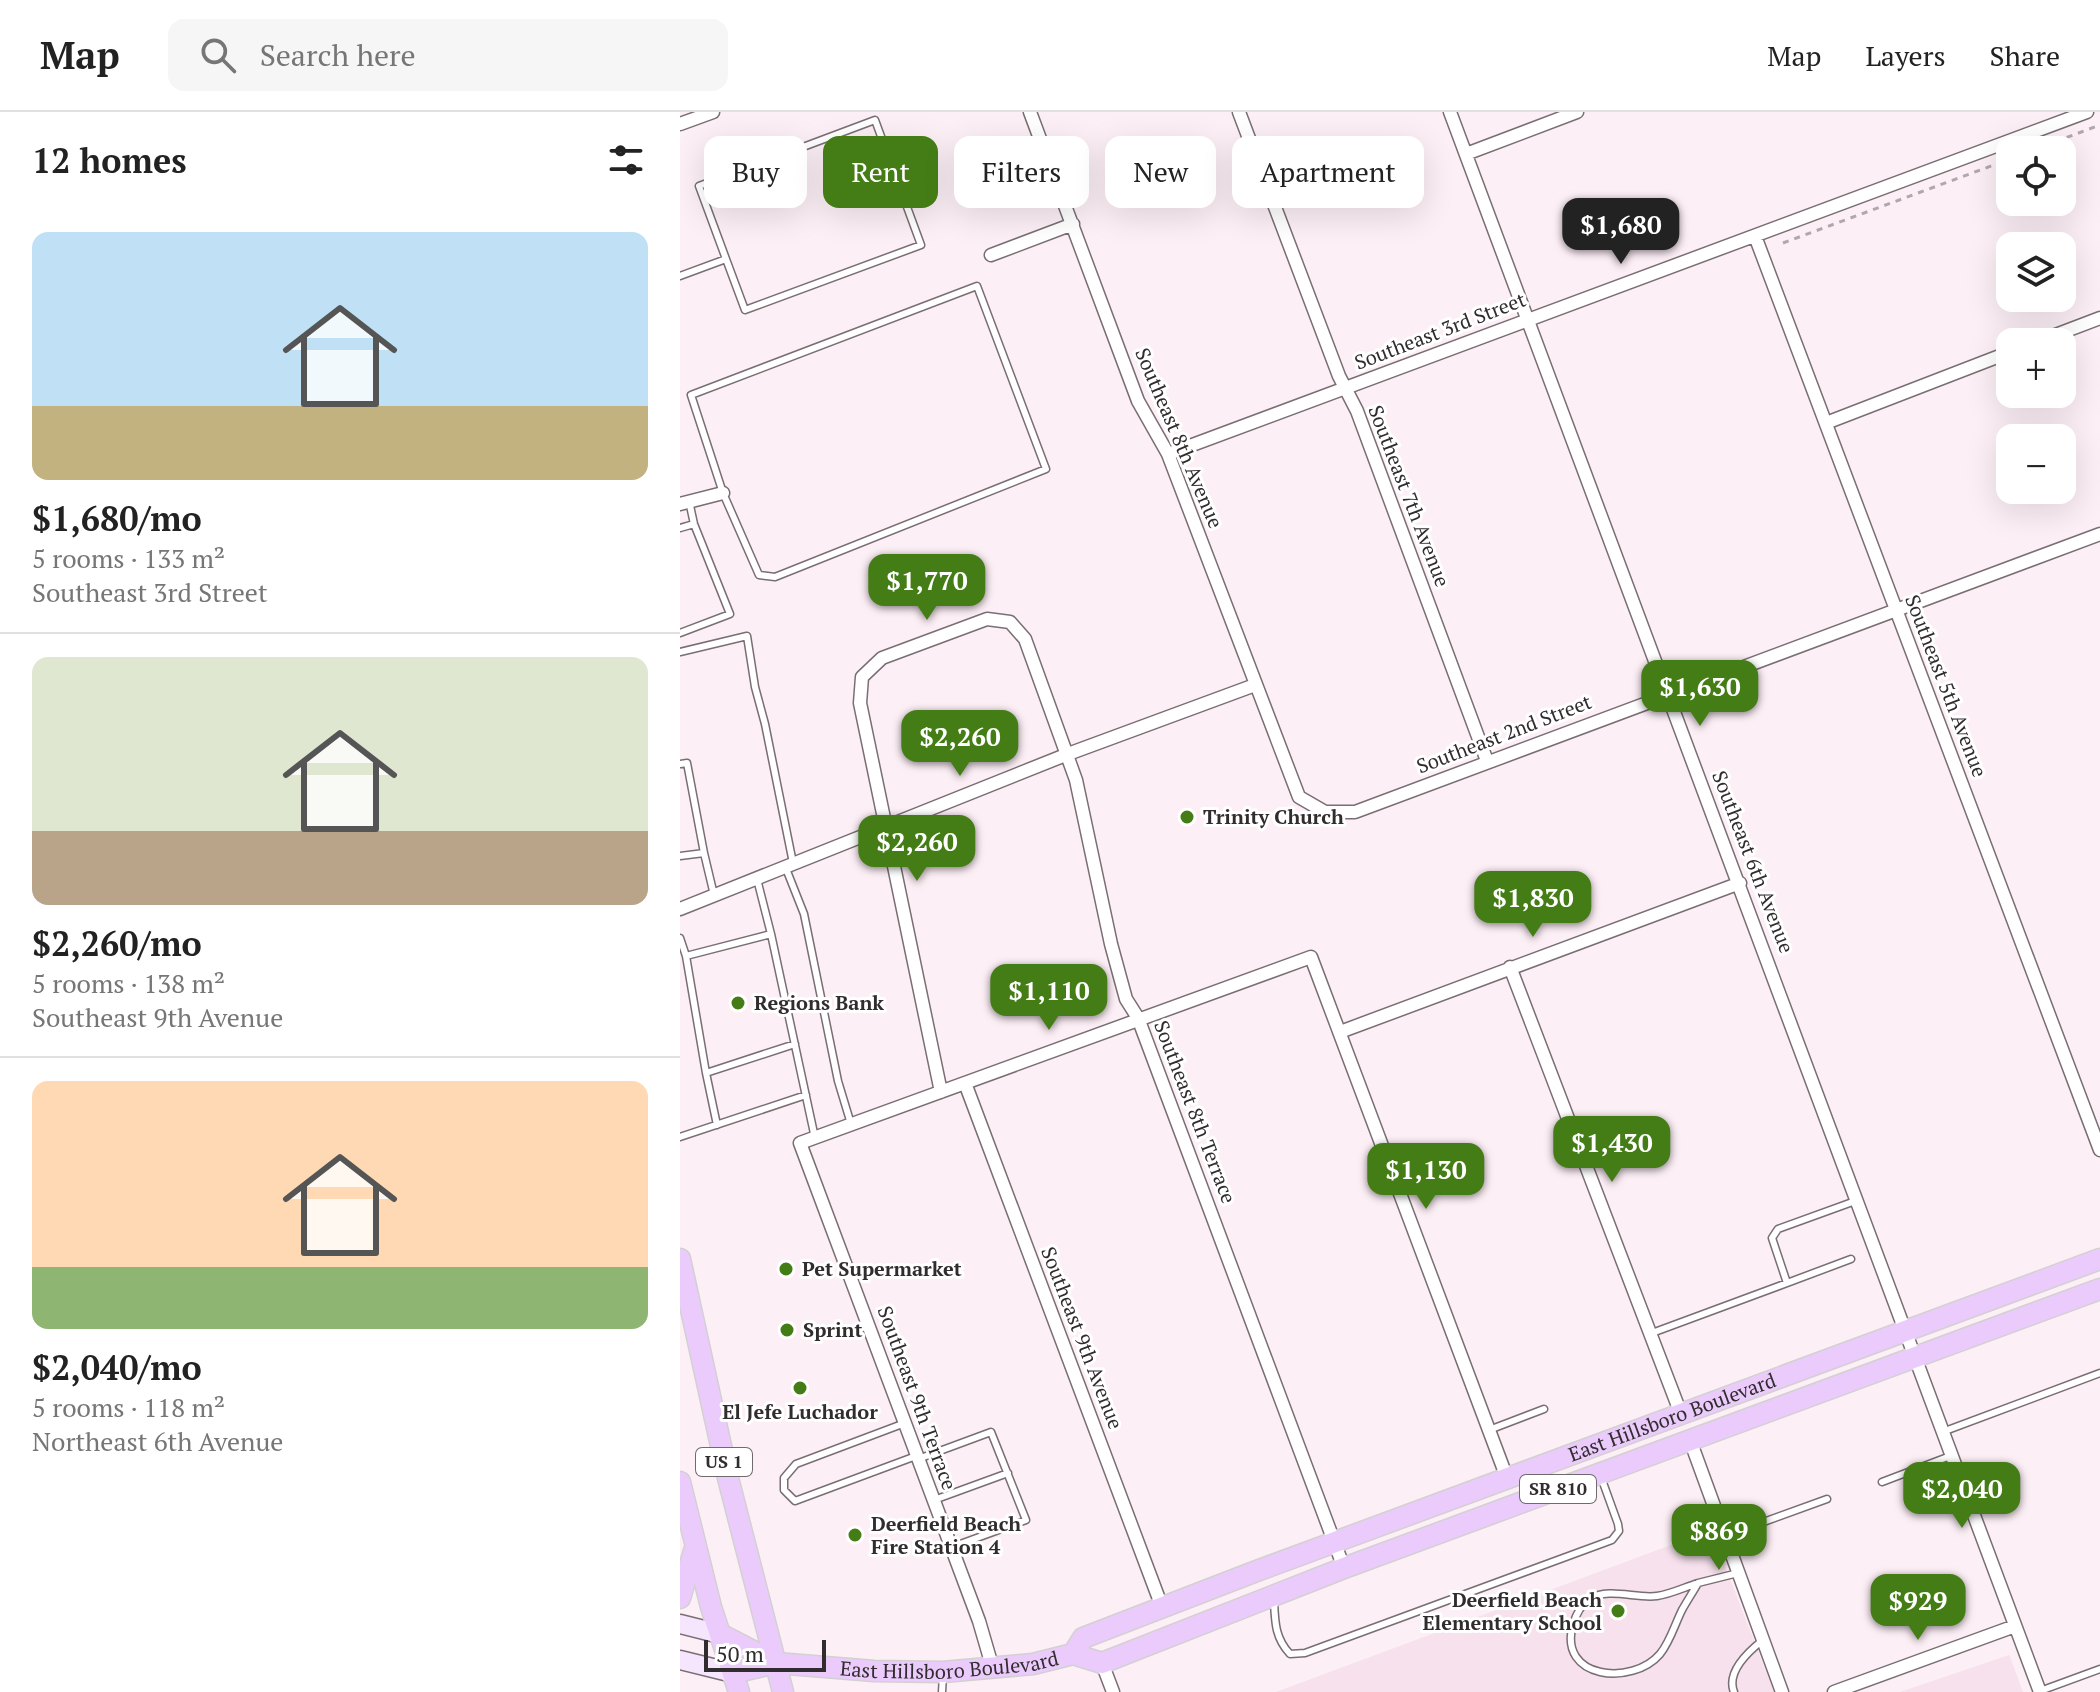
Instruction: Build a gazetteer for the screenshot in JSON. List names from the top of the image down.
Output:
{
  "streets": {
    "main road": ["East Hillsboro Boulevard", "US 1", "SR 810"],
    "street": [
      "Southeast 3rd Street",
      "Southeast 8th Avenue",
      "Southeast 7th Avenue",
      "Southeast 5th Avenue",
      "Southeast 2nd Street",
      "Southeast 6th Avenue",
      "Southeast 8th Terrace",
      "Southeast 9th Avenue",
      "Southeast 9th Terrace"
    ]
  },
  "crossings": [
    ["Southeast 3rd Street", "Southeast 8th Avenue"],
    ["Southeast 3rd Street", "Southeast 7th Avenue"],
    ["Southeast 3rd Street", "Southeast 5th Avenue"],
    ["Southeast 3rd Street", "Southeast 6th Avenue"],
    ["Southeast 8th Avenue", "Southeast 2nd Street"],
    ["Southeast 7th Avenue", "Southeast 2nd Street"],
    ["Southeast 5th Avenue", "Southeast 2nd Street"],
    ["Southeast 2nd Street", "Southeast 6th Avenue"],
    ["Southeast 6th Avenue", "East Hillsboro Boulevard"],
    ["Southeast 8th Terrace", "East Hillsboro Boulevard"],
    ["Southeast 9th Avenue", "East Hillsboro Boulevard"],
    ["Southeast 9th Terrace", "East Hillsboro Boulevard"],
    ["East Hillsboro Boulevard", "US 1"]
  ],
  "places": [
    "Trinity Church",
    "Regions Bank",
    "Pet Supermarket",
    "Sprint",
    "El Jefe Luchador",
    "Deerfield Beach Fire Station 4",
    "Deerfield Beach Elementary School"
  ],
  "scale_bar": "50 m",
  "page": {
    "header": "Map",
    "search": "Search here",
    "nav": ["Map", "Layers", "Share"],
    "heading": "12 homes",
    "map_buttons": ["+", "−"],
    "chip": [
      "Buy",
      "Rent",
      "Filters",
      "New",
      "Apartment"
    ],
    "price": [
      "$1,680",
      "$1,770",
      "$1,630",
      "$2,260",
      "$2,260",
      "$1,830",
      "$1,110",
      "$1,430",
      "$1,130",
      "$2,040",
      "$869",
      "$929"
    ],
    "list": [
      {
        "name": "$1,680/mo",
        "note": "5 rooms · 133 m² · Southeast 3rd Street"
      },
      {
        "name": "$2,260/mo",
        "note": "5 rooms · 138 m² · Southeast 9th Avenue"
      },
      {
        "name": "$2,040/mo",
        "note": "5 rooms · 118 m² · Northeast 6th Avenue"
      }
    ],
    "scale": "50 m"
  }
}
